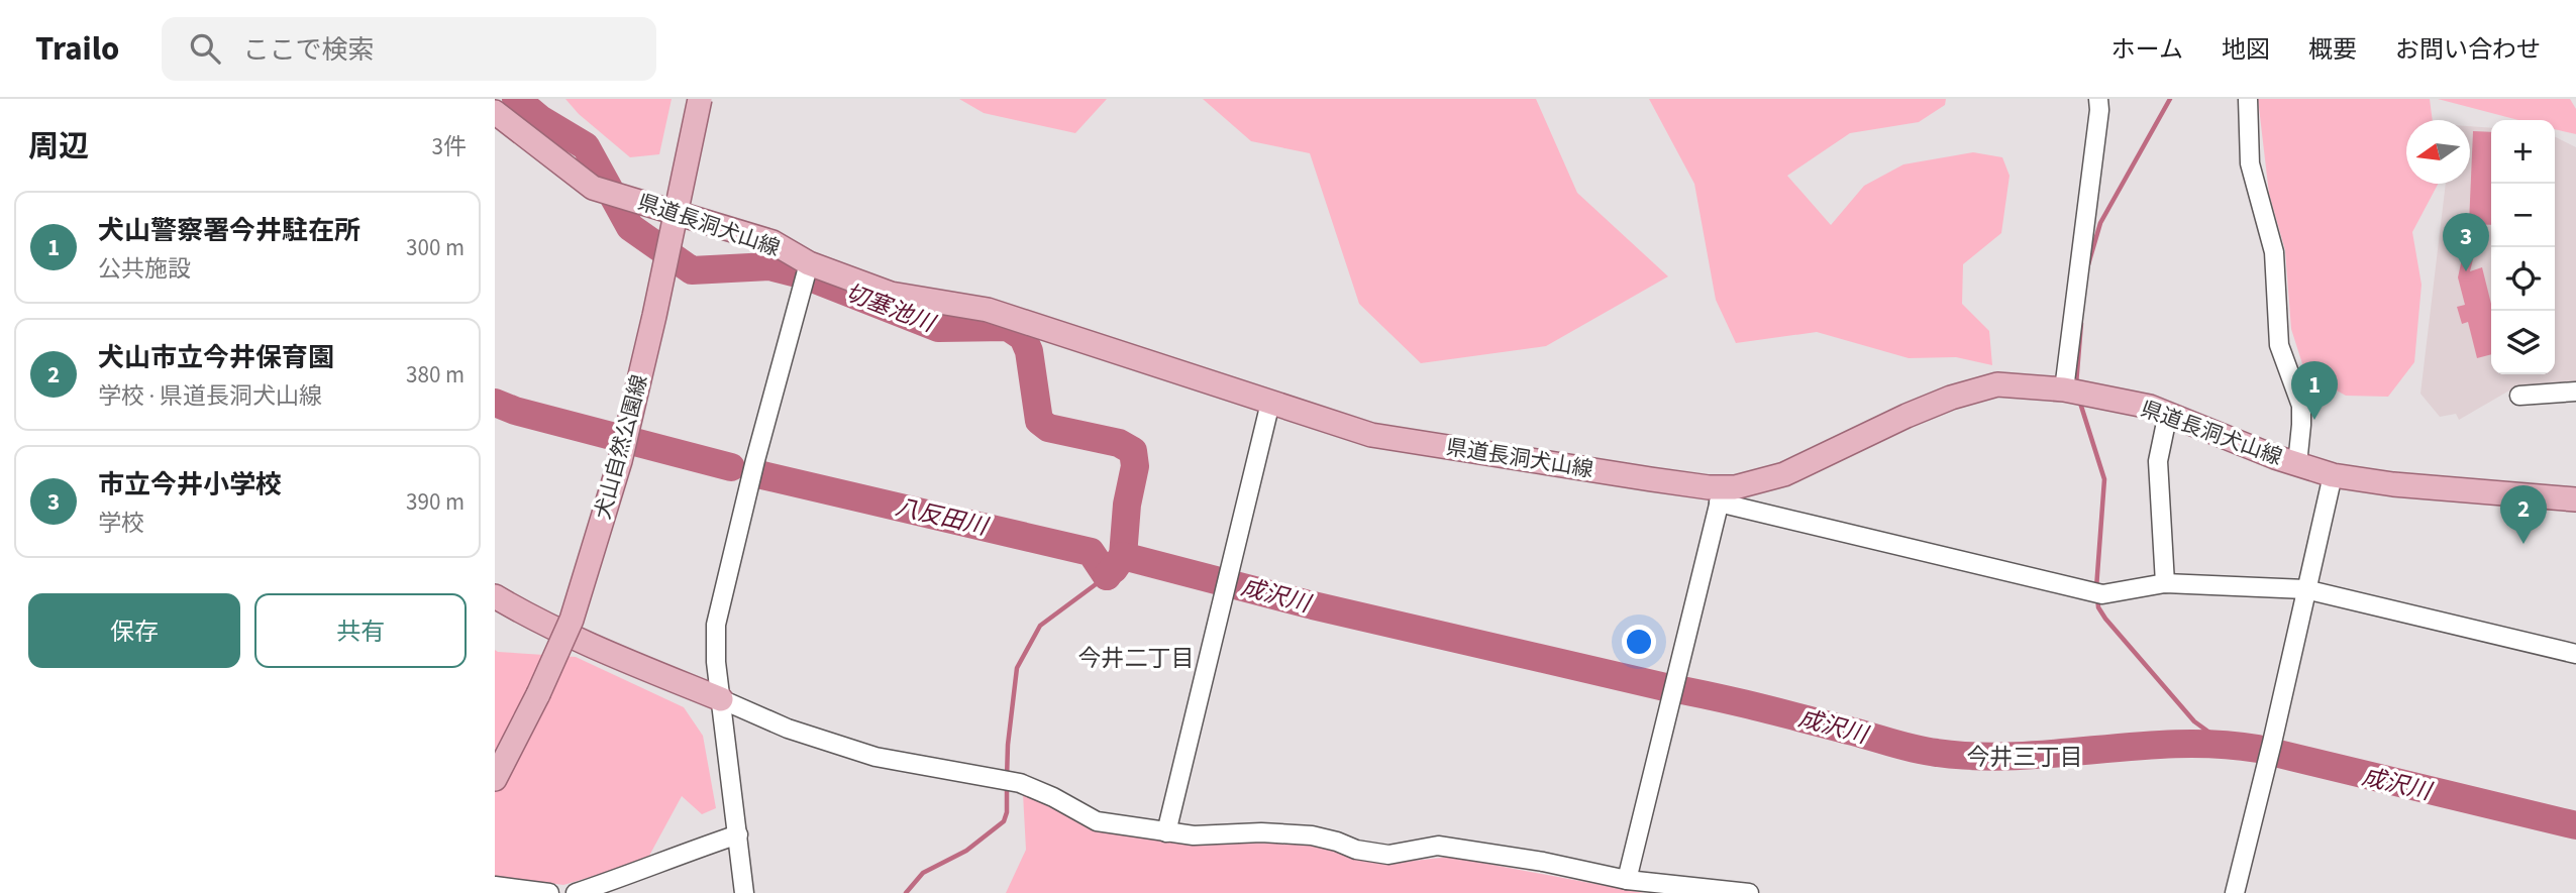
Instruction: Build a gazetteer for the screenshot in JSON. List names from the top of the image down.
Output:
{
  "streets": {
    "main road": ["県道長洞犬山線", "犬山自然公園線"]
  },
  "districts": ["今井二丁目", "今井三丁目"],
  "water": ["切塞池川", "八反田川", "成沢川"],
  "north": "left",
  "page": {
    "header": "Trailo",
    "search": "ここで検索",
    "nav": [
      "ホーム",
      "地図",
      "概要",
      "お問い合わせ"
    ],
    "heading": ["周辺", "3件"],
    "map_buttons": ["+", "−"],
    "list": [
      {
        "mark": "1",
        "name": "犬山警察署今井駐在所",
        "note": "公共施設",
        "value": "300 m"
      },
      {
        "mark": "2",
        "name": "犬山市立今井保育園",
        "note": "学校 · 県道長洞犬山線",
        "value": "380 m"
      },
      {
        "mark": "3",
        "name": "市立今井小学校",
        "note": "学校",
        "value": "390 m"
      }
    ],
    "pins": ["3", "1", "2"],
    "buttons": ["保存", "共有"]
  }
}
